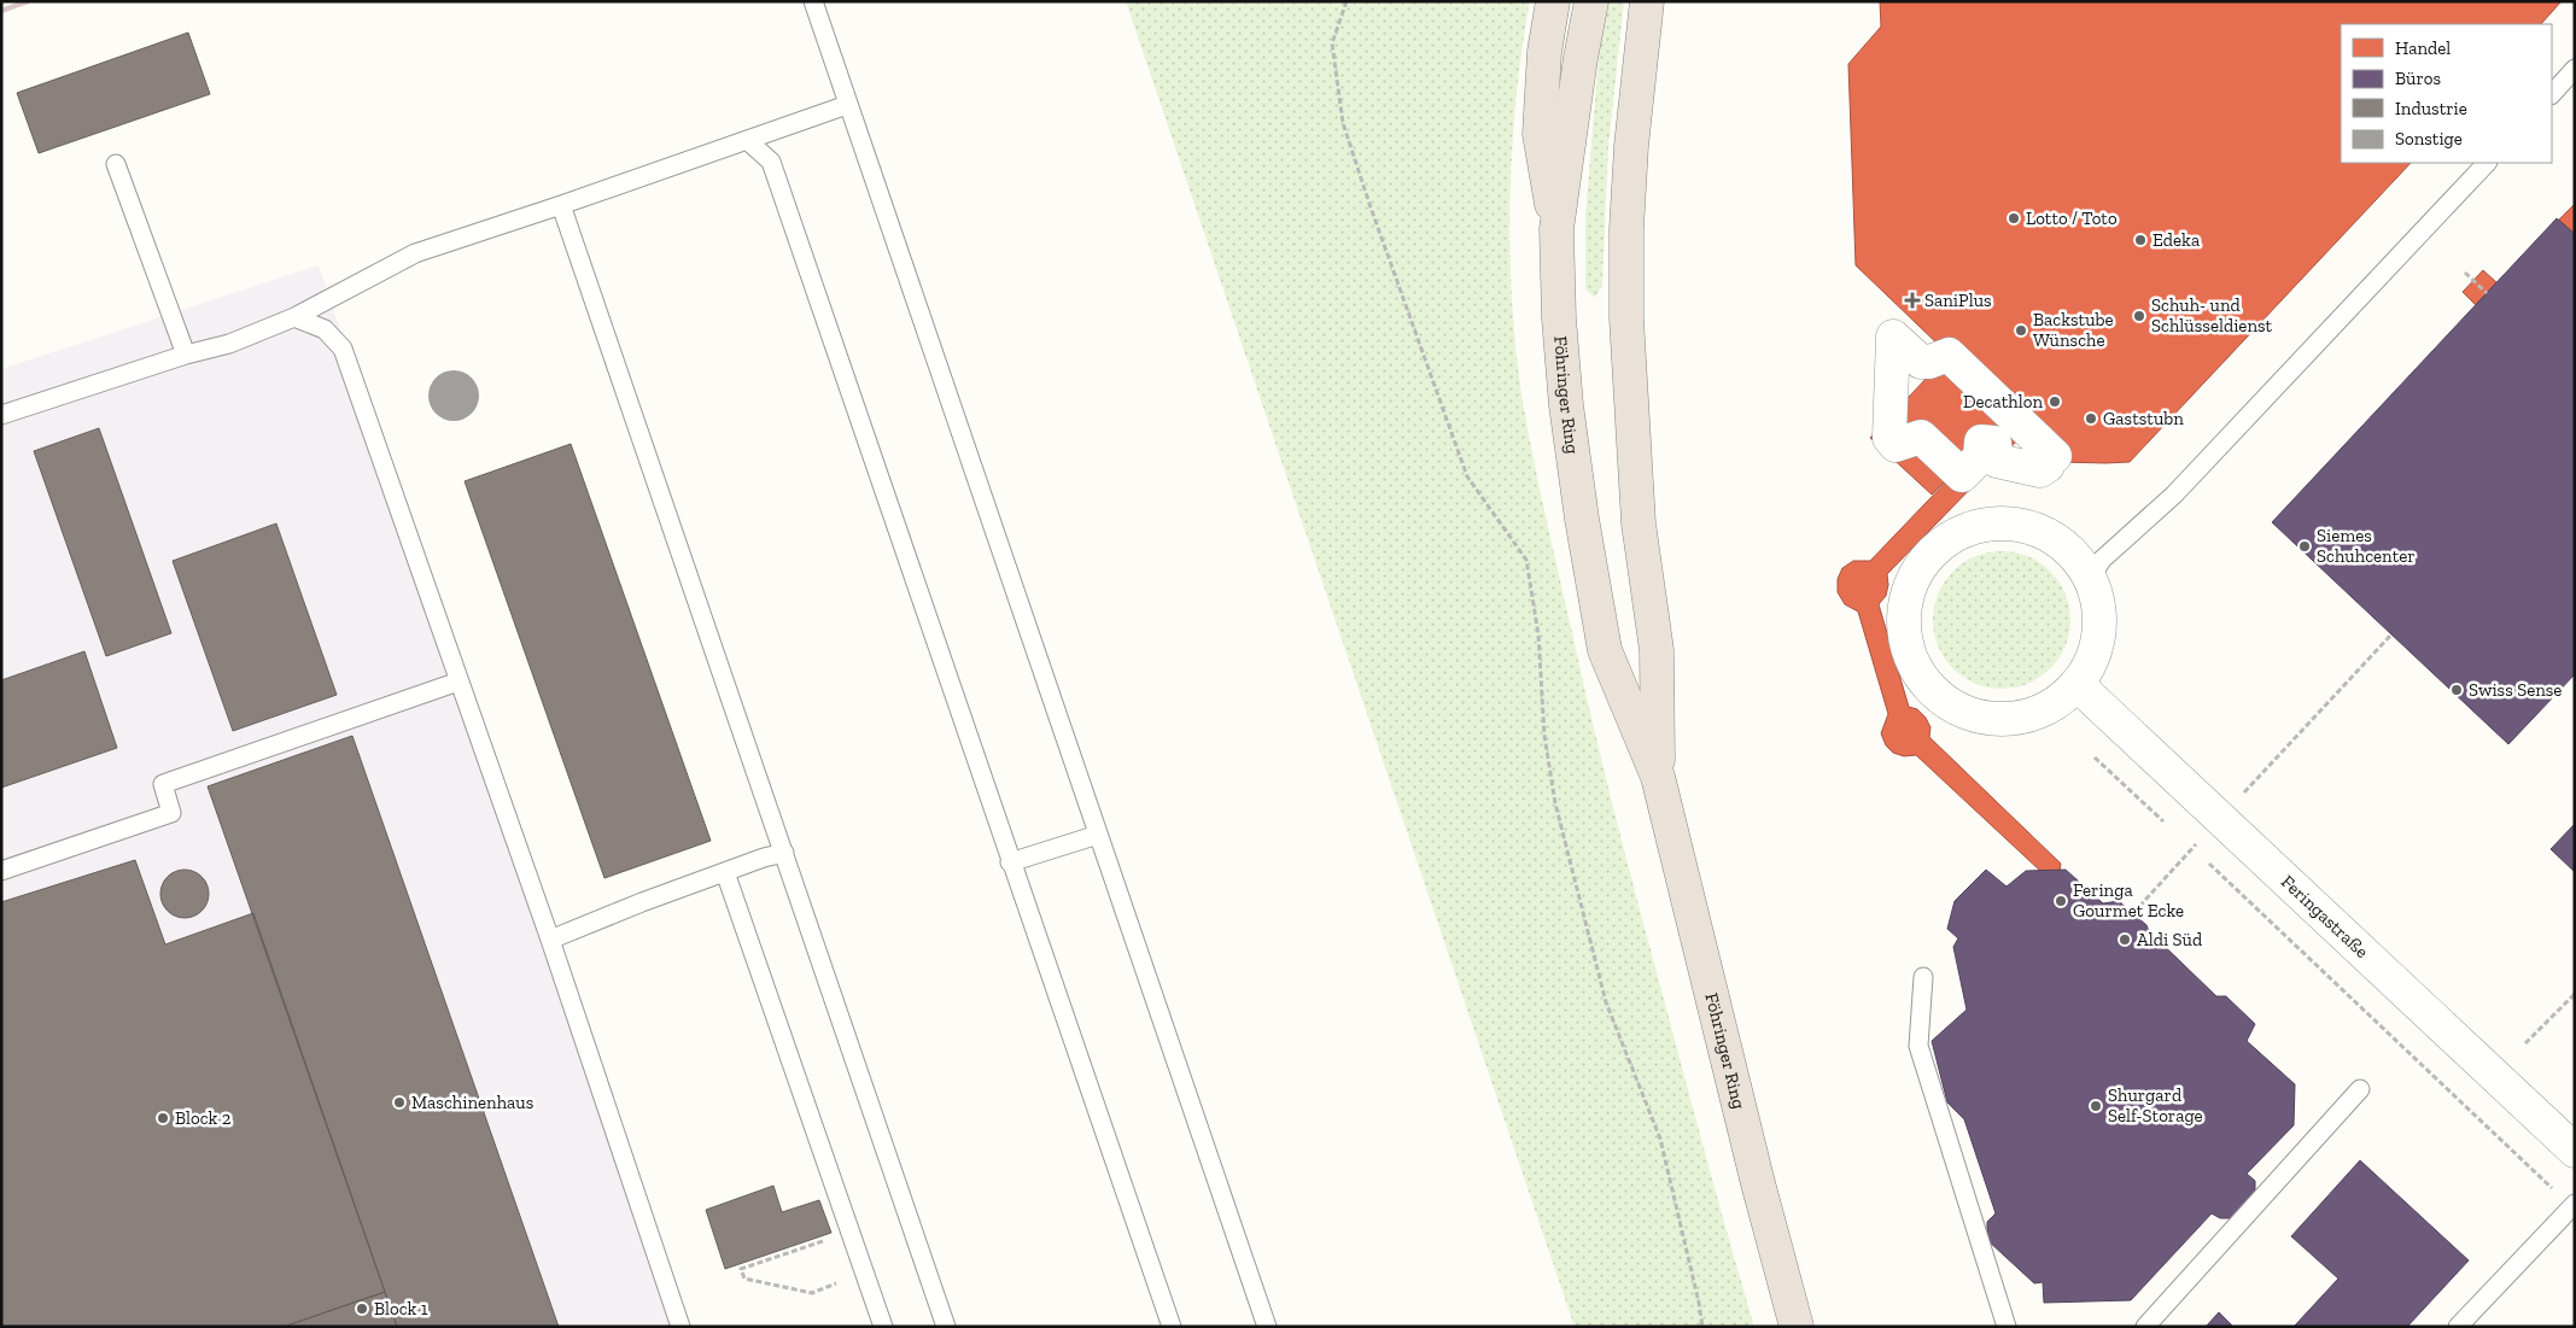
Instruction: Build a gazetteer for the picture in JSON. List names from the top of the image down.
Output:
{
  "streets": {
    "highway": ["Föhringer Ring"],
    "street": ["Feringastraße"]
  },
  "places": {
    "other": [
      "Lotto / Toto",
      "Edeka",
      "Schuh- und Schlüsseldienst",
      "Backstube Wünsche",
      "Decathlon",
      "Gaststubn",
      "Siemes Schuhcenter",
      "Swiss Sense",
      "Feringa Gourmet Ecke",
      "Aldi Süd",
      "Maschinenhaus",
      "Shurgard Self-Storage",
      "Block 2",
      "Block 1"
    ],
    "health": ["SaniPlus"]
  },
  "legend": [
    "Handel",
    "Büros",
    "Industrie",
    "Sonstige"
  ]
}
